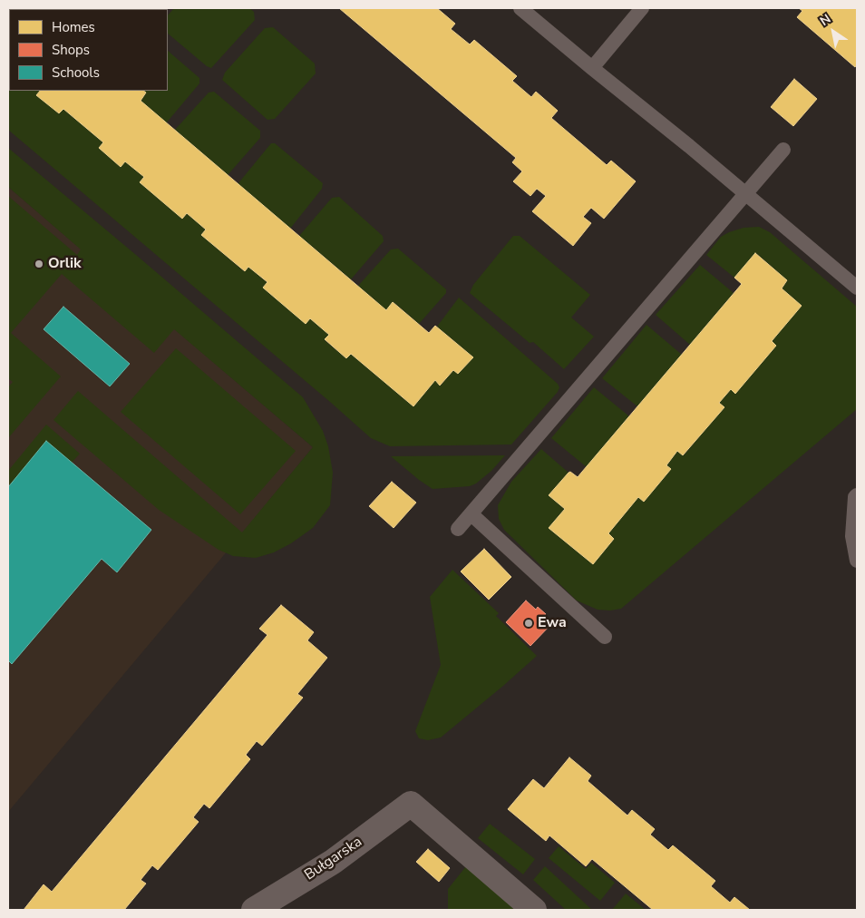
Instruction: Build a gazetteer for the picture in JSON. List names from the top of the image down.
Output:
{
  "streets": {
    "street": ["Bułgarska"]
  },
  "places": ["Orlik", "Ewa"],
  "legend": ["Homes", "Shops", "Schools"],
  "north": "top left"
}
